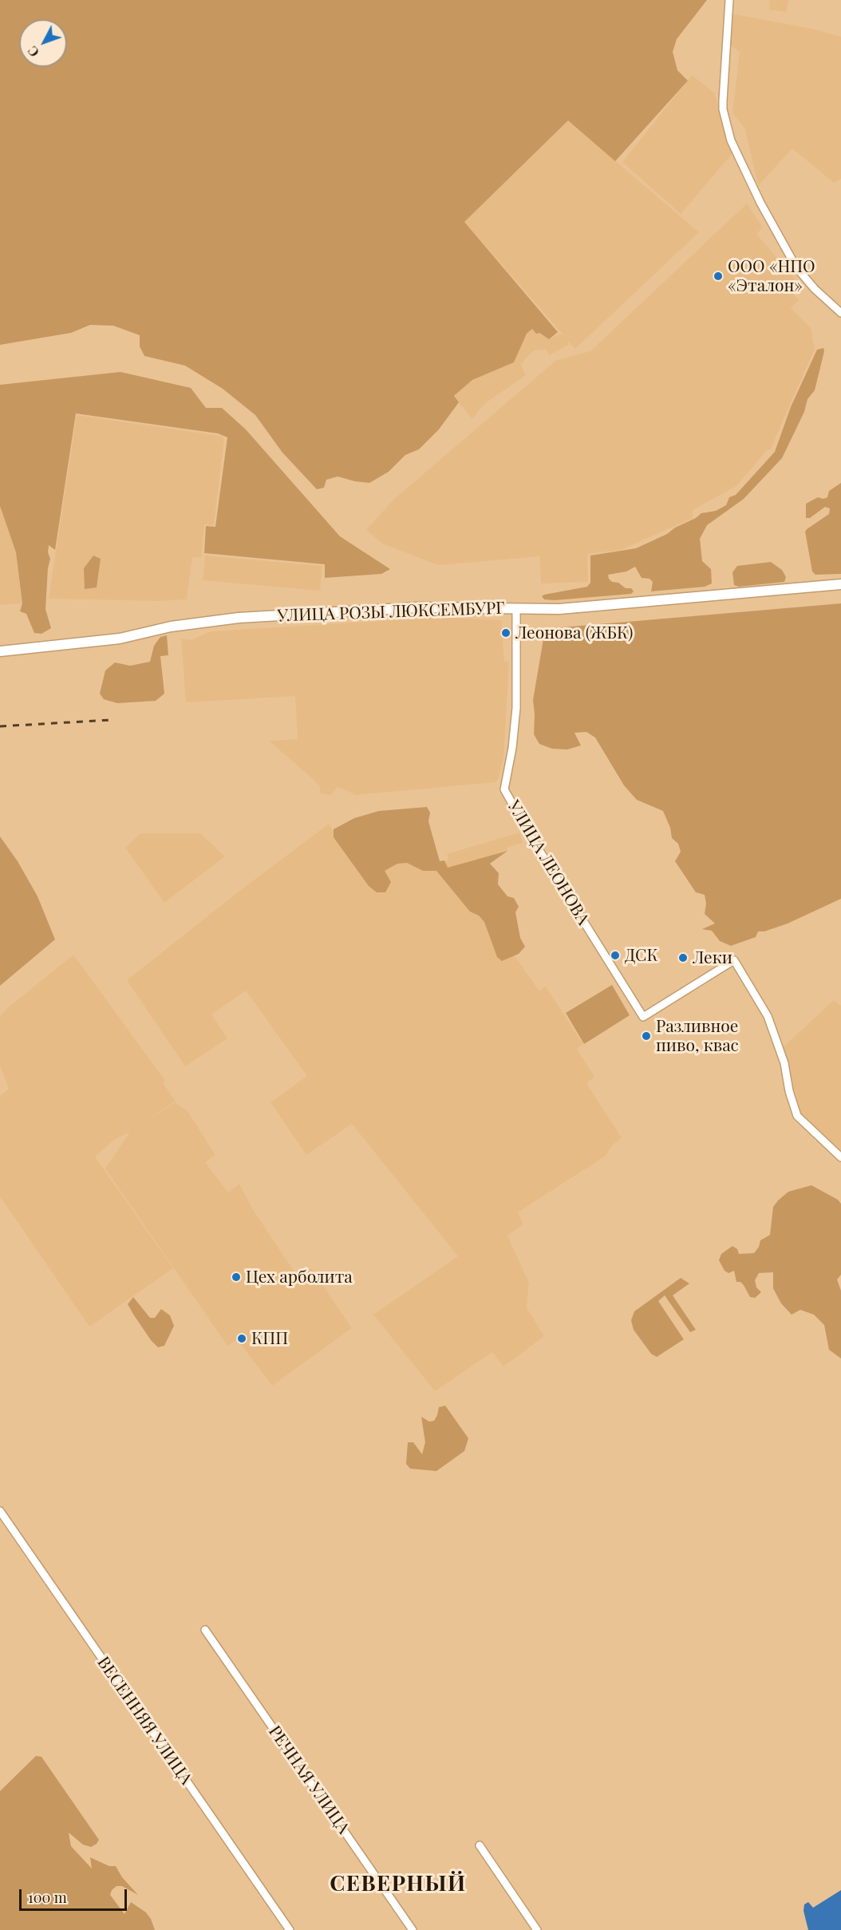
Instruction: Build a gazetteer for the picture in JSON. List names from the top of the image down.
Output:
{
  "streets": {
    "street": [
      "УЛИЦА РОЗЫ ЛЮКСЕМБУРГ",
      "УЛИЦА ЛЕОНОВА",
      "ВЕСЕННЯЯ УЛИЦА",
      "РЕЧНАЯ УЛИЦА"
    ]
  },
  "crossings": [
    ["УЛИЦА РОЗЫ ЛЮКСЕМБУРГ", "УЛИЦА ЛЕОНОВА"]
  ],
  "districts": ["СЕВЕРНЫЙ"],
  "places": [
    "ООО «НПО «Эталон»",
    "Леонова (ЖБК)",
    "ДСК",
    "Леки",
    "Разливное пиво, квас",
    "Цех арболита",
    "КПП"
  ],
  "scale_bar": "100 m",
  "north": "bottom left"
}
